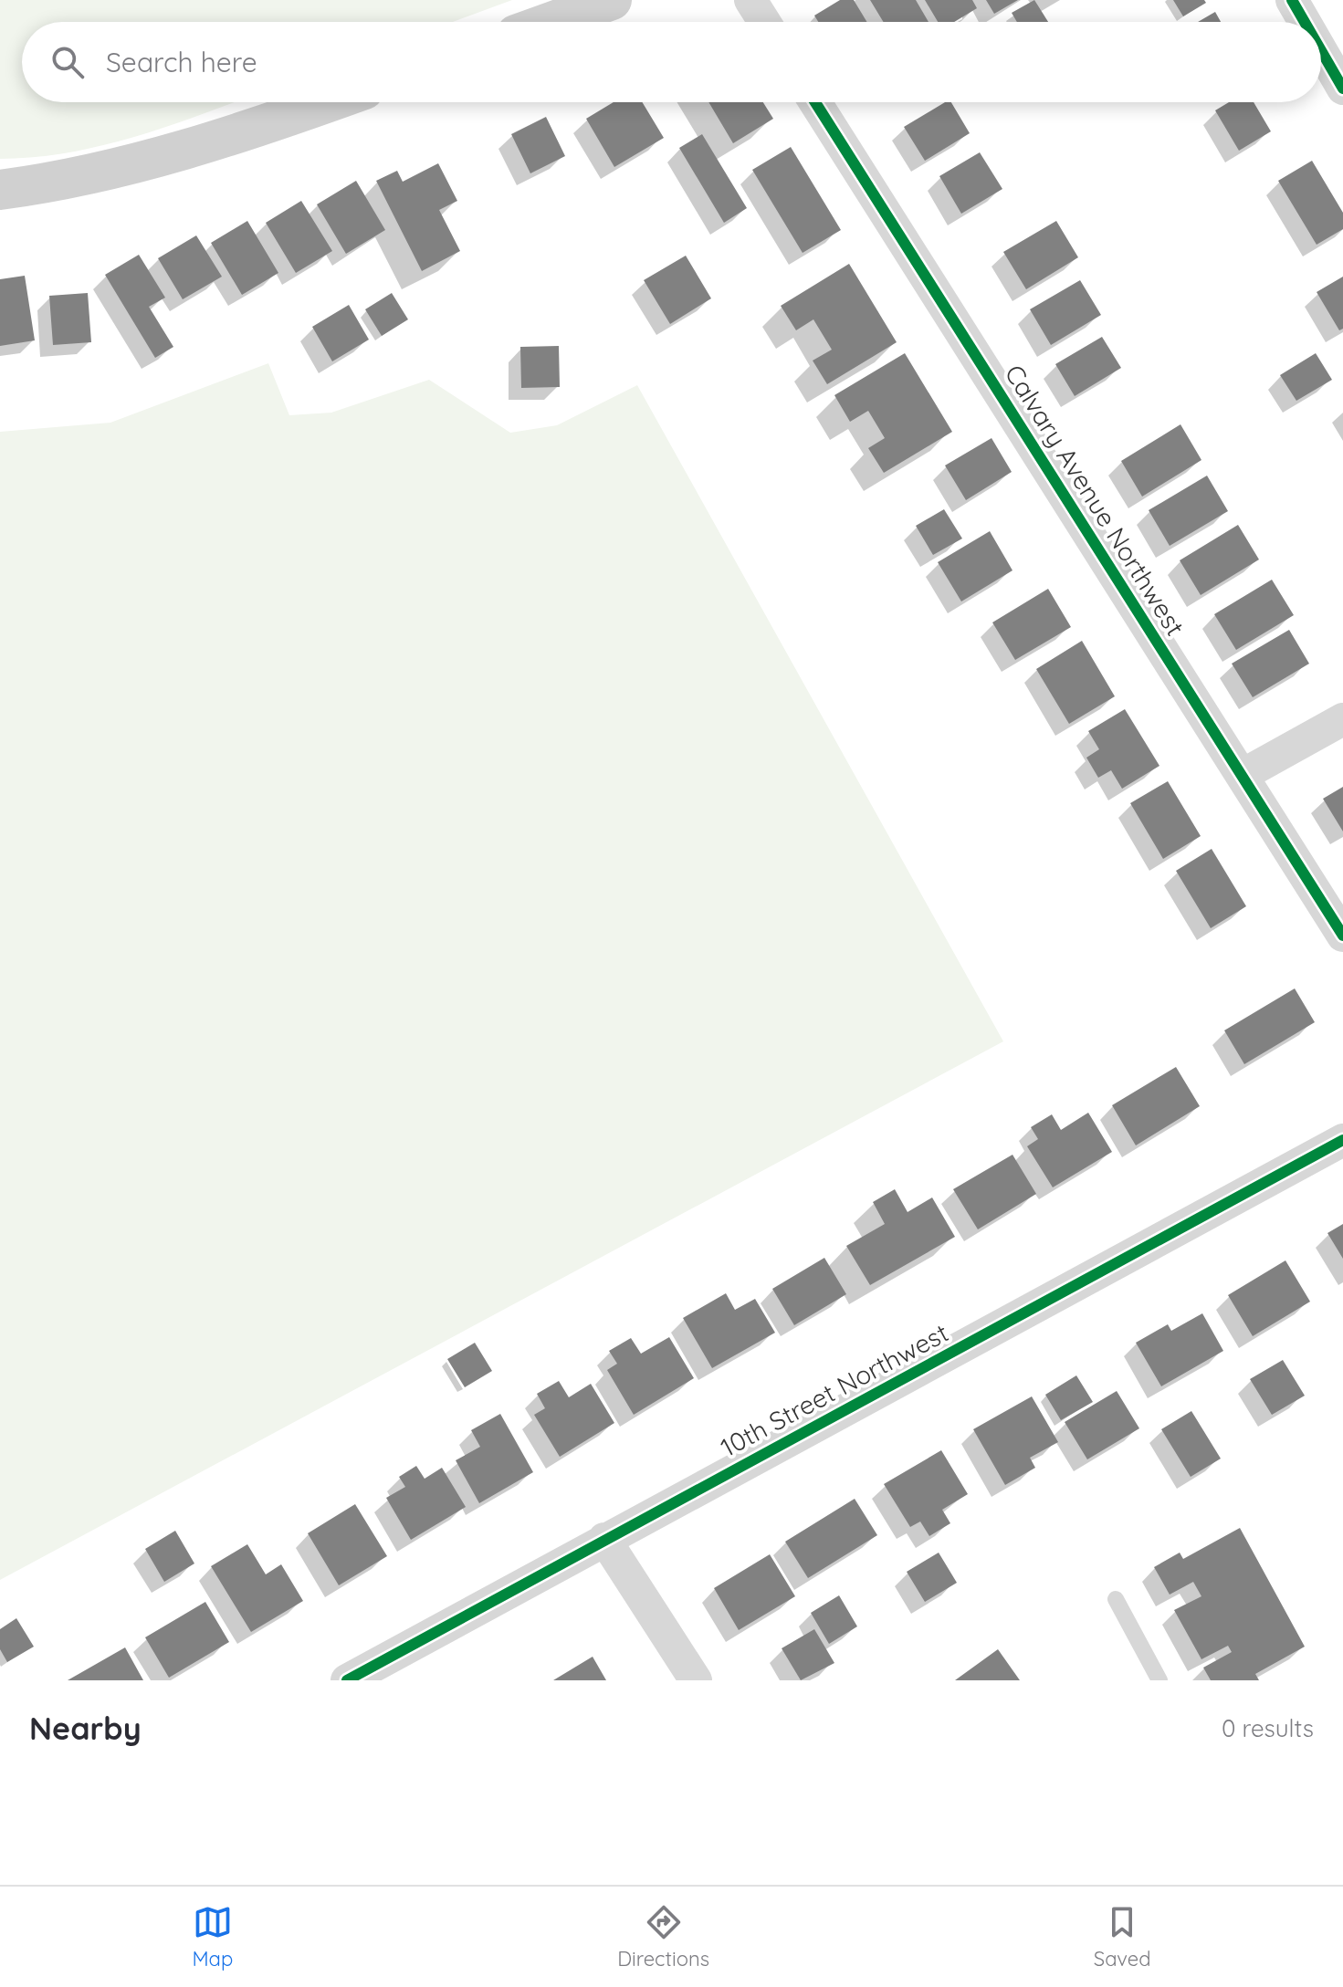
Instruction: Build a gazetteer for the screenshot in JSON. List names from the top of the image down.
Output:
{
  "streets": {
    "street": ["Calvary Avenue Northwest", "10th Street Northwest"]
  },
  "page": {
    "search": "Search here",
    "heading": ["Nearby", "0 results"],
    "nav": ["Map", "Directions", "Saved"]
  }
}
